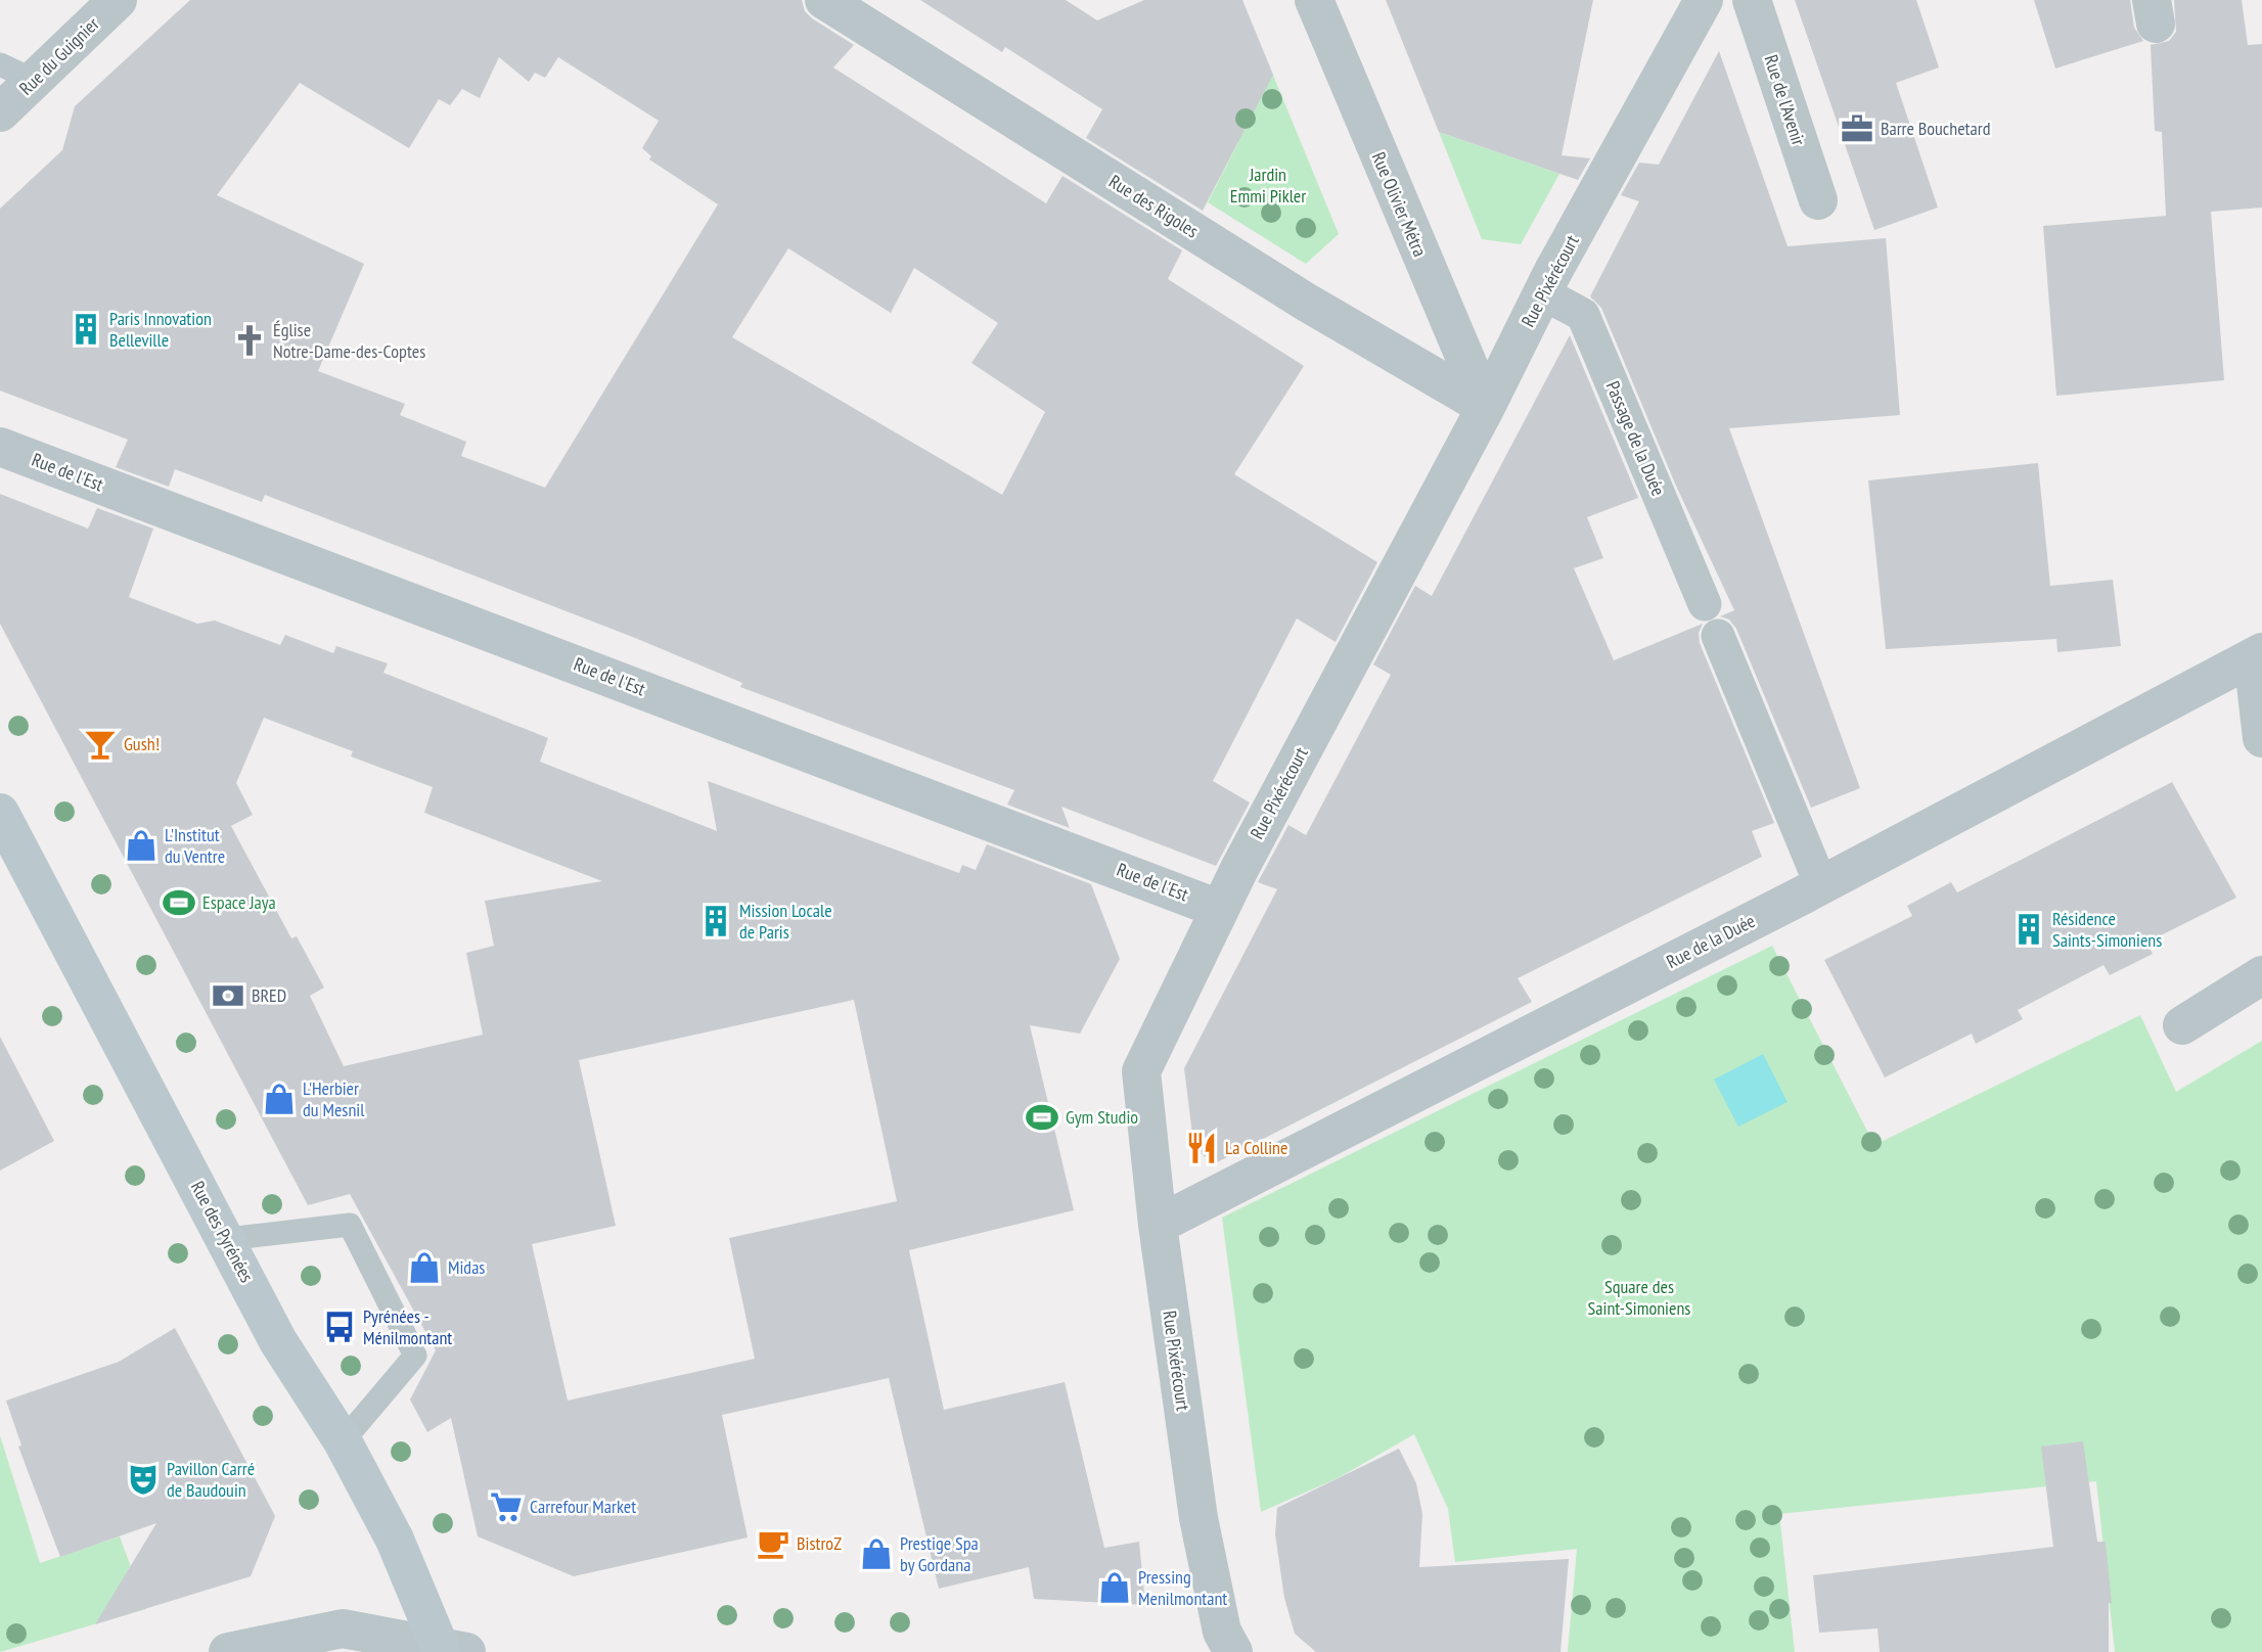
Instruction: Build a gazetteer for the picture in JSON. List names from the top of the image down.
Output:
{
  "streets": {
    "main road": ["Rue des Pyrénées"],
    "street": [
      "Rue du Guignier",
      "Rue de l'Avenir",
      "Rue Olivier Métra",
      "Rue des Rigoles",
      "Rue Pixérécourt",
      "Passage de la Duée",
      "Rue de l'Est",
      "Rue de la Duée"
    ]
  },
  "crossings": [
    ["Rue Olivier Métra", "Rue des Rigoles"],
    ["Rue Olivier Métra", "Rue Pixérécourt"],
    ["Rue des Rigoles", "Rue Pixérécourt"],
    ["Rue Pixérécourt", "Passage de la Duée"],
    ["Rue Pixérécourt", "Rue de l'Est"],
    ["Rue Pixérécourt", "Rue de la Duée"]
  ],
  "parks": ["Jardin Emmi Pikler", "Square des Saint-Simoniens"],
  "places": {
    "office": ["Barre Bouchetard"],
    "building": ["Paris Innovation Belleville", "Mission Locale de Paris", "Résidence Saints-Simoniens"],
    "church": ["Église Notre-Dame-des-Coptes"],
    "bar": ["Gush!"],
    "shop": [
      "L'Institut du Ventre",
      "L'Herbier du Mesnil",
      "Midas",
      "Prestige Spa by Gordana",
      "Pressing Menilmontant"
    ],
    "sports": ["Espace Jaya", "Gym Studio"],
    "bank": ["BRED"],
    "restaurant": ["La Colline"],
    "bus stop": ["Pyrénées - Ménilmontant"],
    "theatre": ["Pavillon Carré de Baudouin"],
    "supermarket": ["Carrefour Market"],
    "cafe": ["BistroZ"]
  }
}
